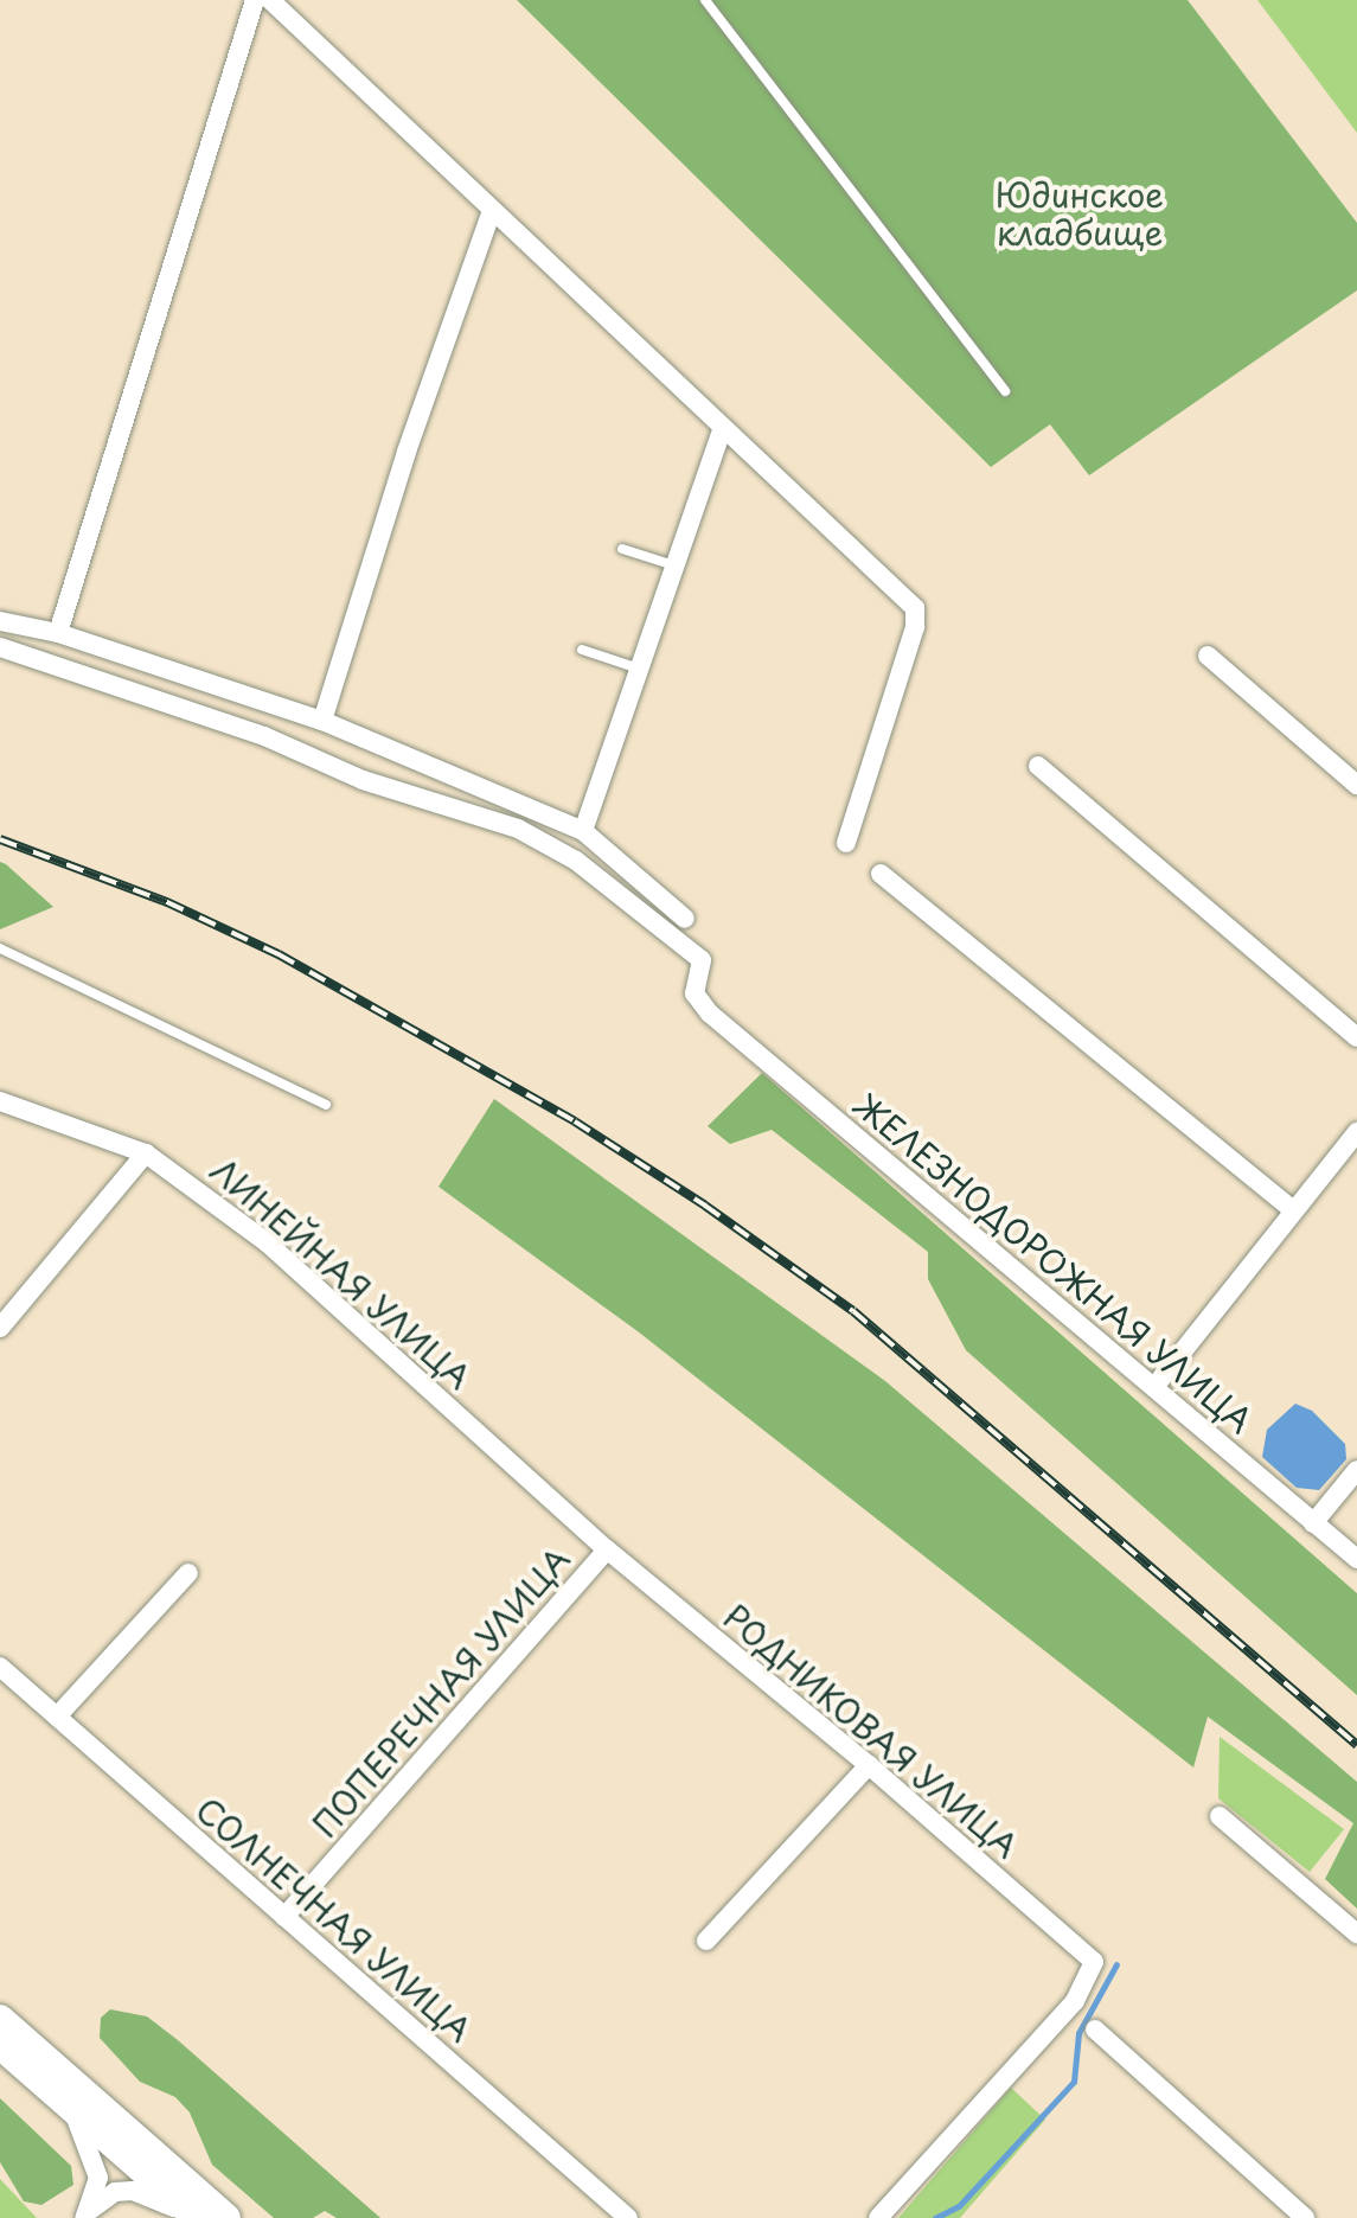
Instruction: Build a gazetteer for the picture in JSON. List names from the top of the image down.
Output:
{
  "streets": {
    "street": [
      "ЖЕЛЕЗНОДОРОЖНАЯ УЛИЦА",
      "ЛИНЕЙНАЯ УЛИЦА",
      "ПОПЕРЕЧНАЯ УЛИЦА",
      "РОДНИКОВАЯ УЛИЦА",
      "СОЛНЕЧНАЯ УЛИЦА"
    ]
  },
  "crossings": [
    ["ЛИНЕЙНАЯ УЛИЦА", "ПОПЕРЕЧНАЯ УЛИЦА"],
    ["ЛИНЕЙНАЯ УЛИЦА", "РОДНИКОВАЯ УЛИЦА"],
    ["ПОПЕРЕЧНАЯ УЛИЦА", "РОДНИКОВАЯ УЛИЦА"],
    ["ПОПЕРЕЧНАЯ УЛИЦА", "СОЛНЕЧНАЯ УЛИЦА"]
  ],
  "parks": ["Юдинское кладбище"]
}
